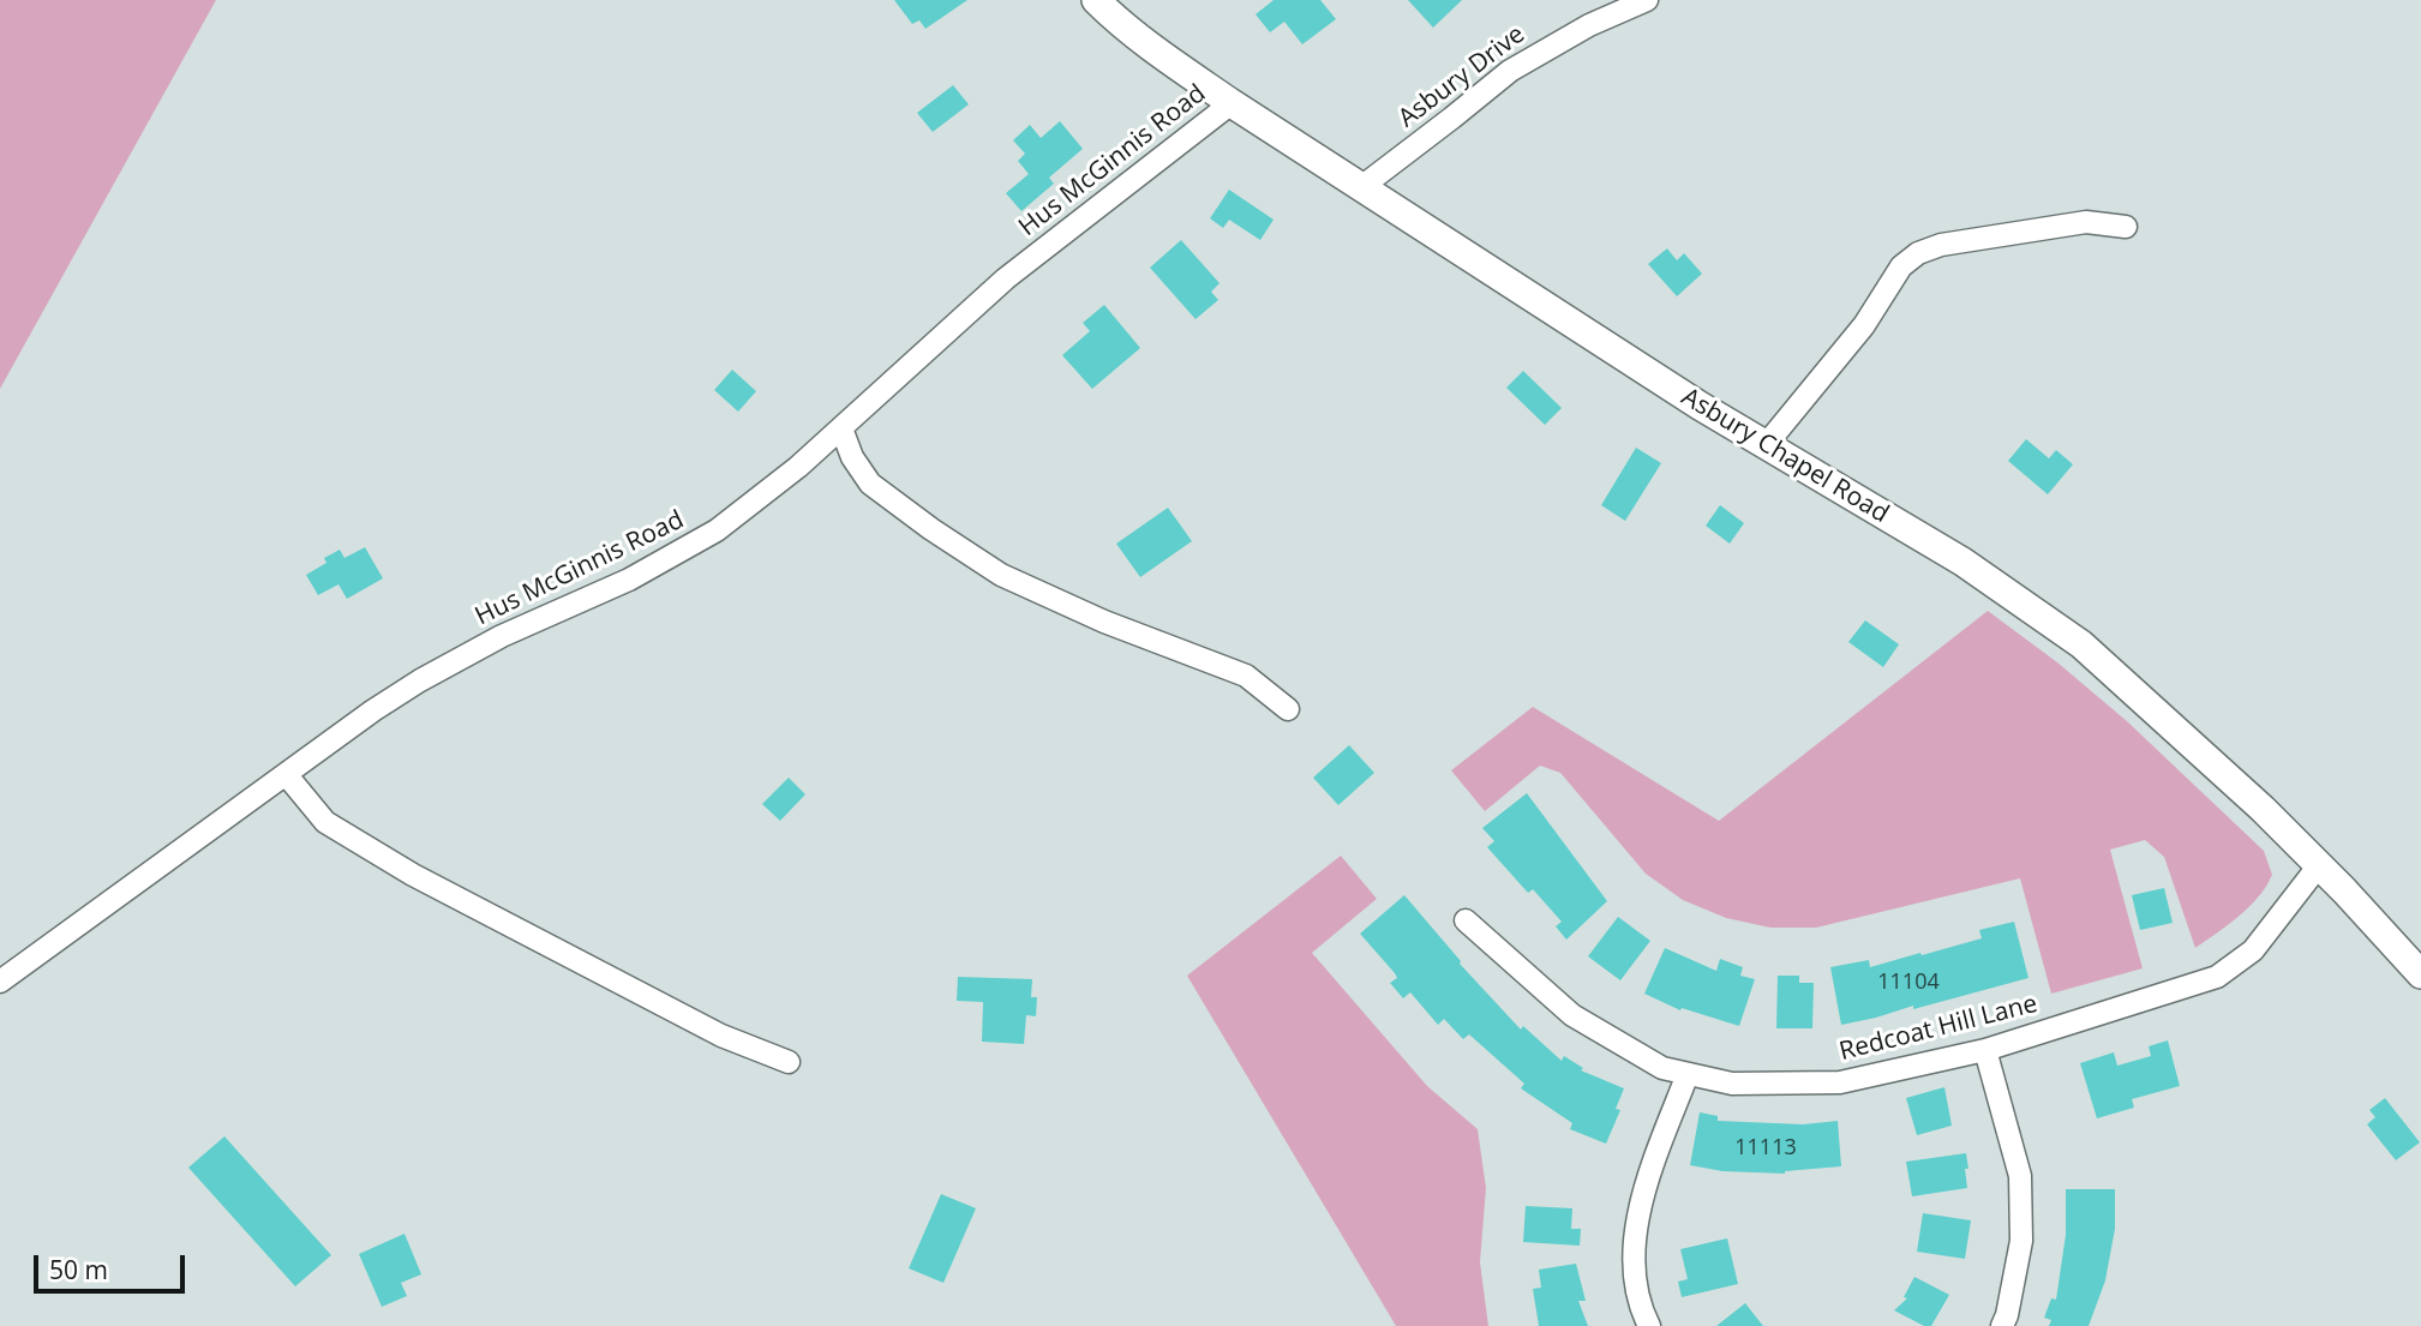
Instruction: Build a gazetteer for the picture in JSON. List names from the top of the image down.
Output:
{
  "streets": {
    "main road": ["Asbury Chapel Road"],
    "street": ["Asbury Drive", "Hus McGinnis Road", "Redcoat Hill Lane"]
  },
  "crossings": [
    ["Asbury Drive", "Asbury Chapel Road"],
    ["Hus McGinnis Road", "Asbury Chapel Road"],
    ["Asbury Chapel Road", "Redcoat Hill Lane"]
  ],
  "house_numbers": ["11104", "11113"],
  "scale_bar": "50 m"
}
